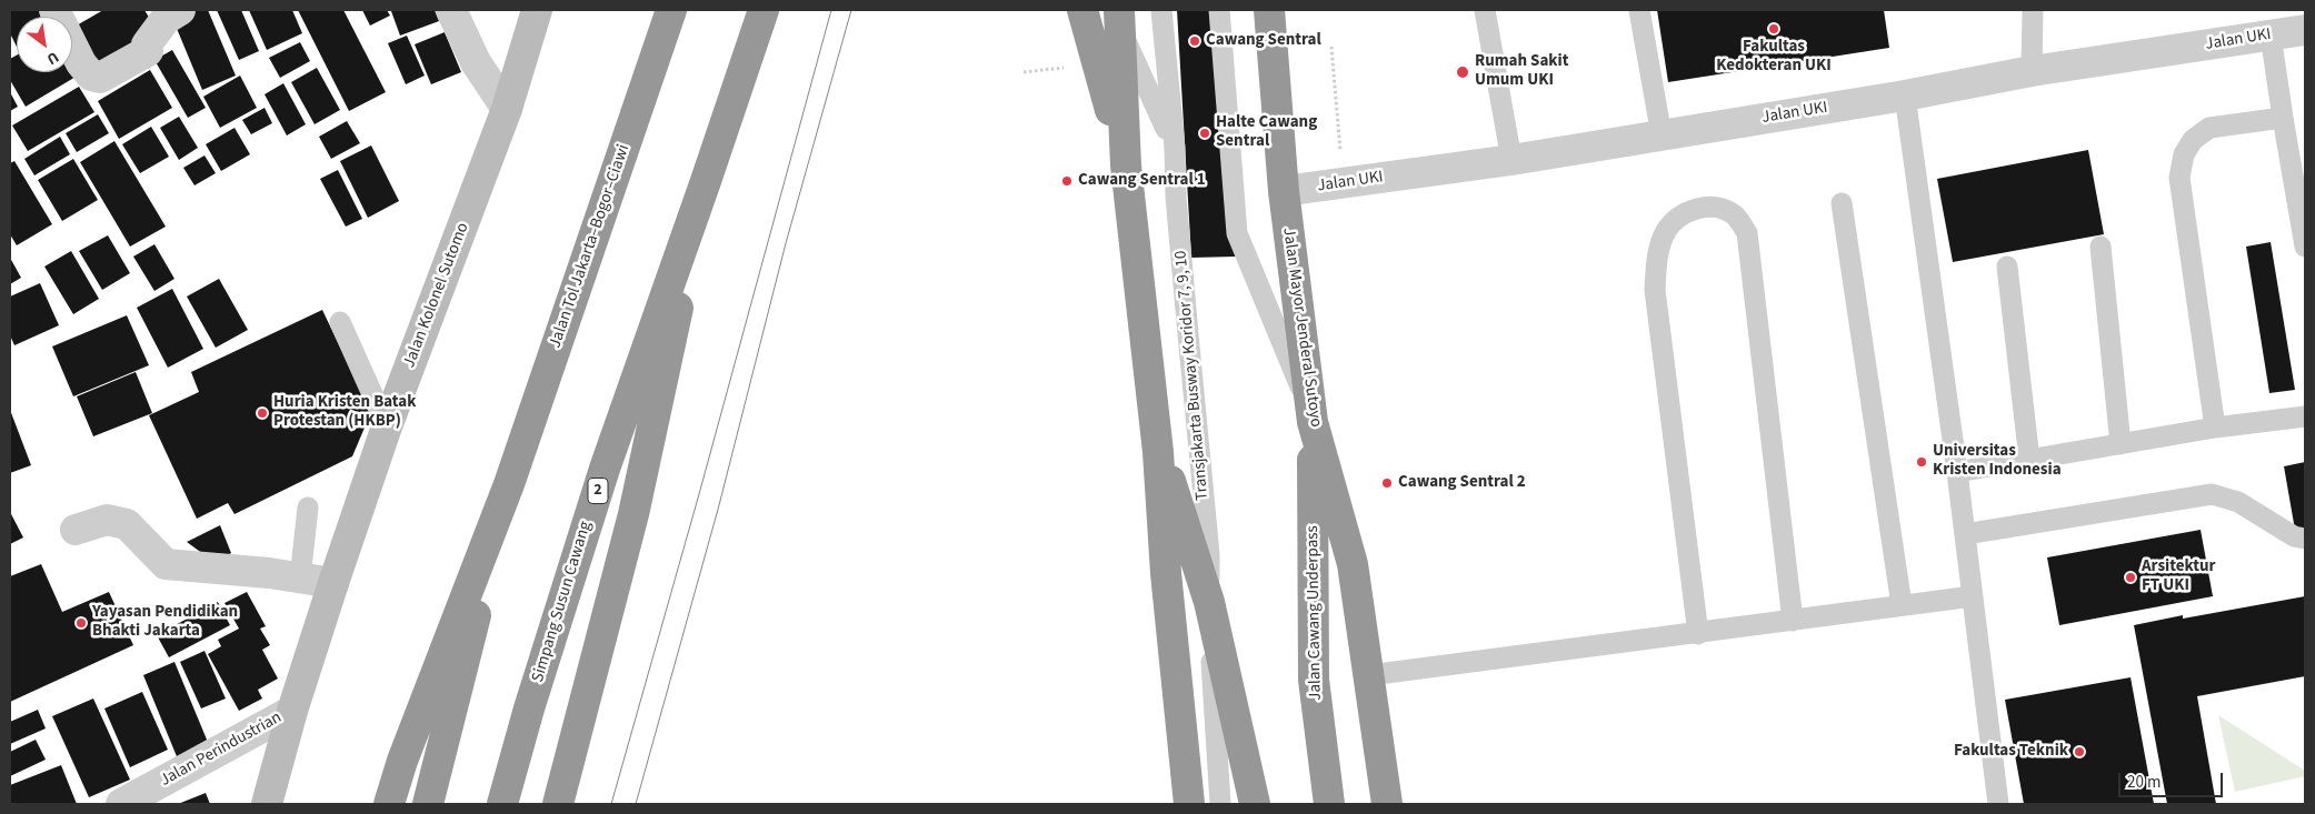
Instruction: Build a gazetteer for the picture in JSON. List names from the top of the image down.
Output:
{
  "streets": {
    "highway": [
      "Jalan Tol Jakarta–Bogor–Ciawi",
      "Jalan Mayor Jenderal Sutoyo",
      "2",
      "Simpang Susun Cawang",
      "Jalan Cawang Underpass"
    ],
    "street": ["Jalan UKI", "Jalan Kolonel Sutomo", "Jalan Perindustrian"],
    "lane": ["Transjakarta Busway Koridor 7, 9, 10"]
  },
  "crossings": [
    ["Jalan UKI", "Jalan Mayor Jenderal Sutoyo"],
    ["Jalan Kolonel Sutomo", "Jalan Perindustrian"],
    ["Jalan Mayor Jenderal Sutoyo", "Jalan Cawang Underpass"],
    ["2", "Simpang Susun Cawang"]
  ],
  "places": [
    "Fakultas Kedokteran UKI",
    "Cawang Sentral",
    "Rumah Sakit Umum UKI",
    "Halte Cawang Sentral",
    "Cawang Sentral 1",
    "Huria Kristen Batak Protestan (HKBP)",
    "Universitas Kristen Indonesia",
    "Cawang Sentral 2",
    "Arsitektur FT UKI",
    "Yayasan Pendidikan Bhakti Jakarta",
    "Fakultas Teknik"
  ],
  "scale_bar": "20 m",
  "north": "bottom right"
}
